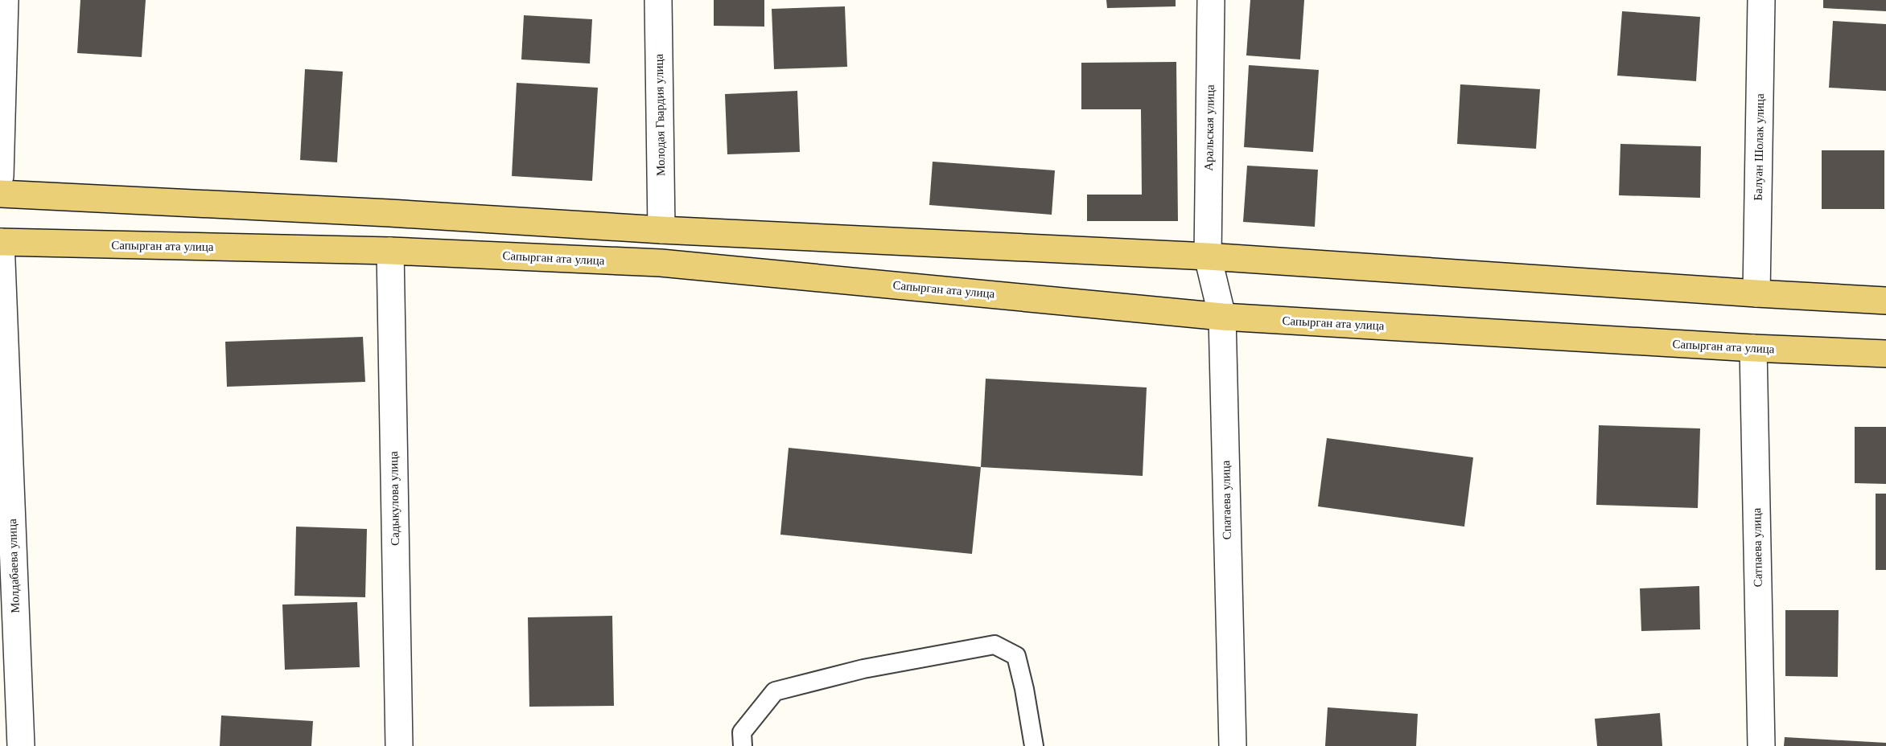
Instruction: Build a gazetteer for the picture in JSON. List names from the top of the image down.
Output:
{
  "streets": {
    "main road": ["Сапырган ата улица"],
    "street": [
      "Молодая Гвардия улица",
      "Аральская улица",
      "Балуан Шолак улица",
      "Садыкулова улица",
      "Спатаева улица",
      "Сатпаева улица",
      "Молдабаева улица"
    ]
  },
  "crossings": [
    ["Аральская улица", "Спатаева улица"],
    ["Сапырган ата улица", "Садыкулова улица"],
    ["Сапырган ата улица", "Спатаева улица"],
    ["Сапырган ата улица", "Сатпаева улица"],
    ["Сапырган ата улица", "Молдабаева улица"]
  ]
}
